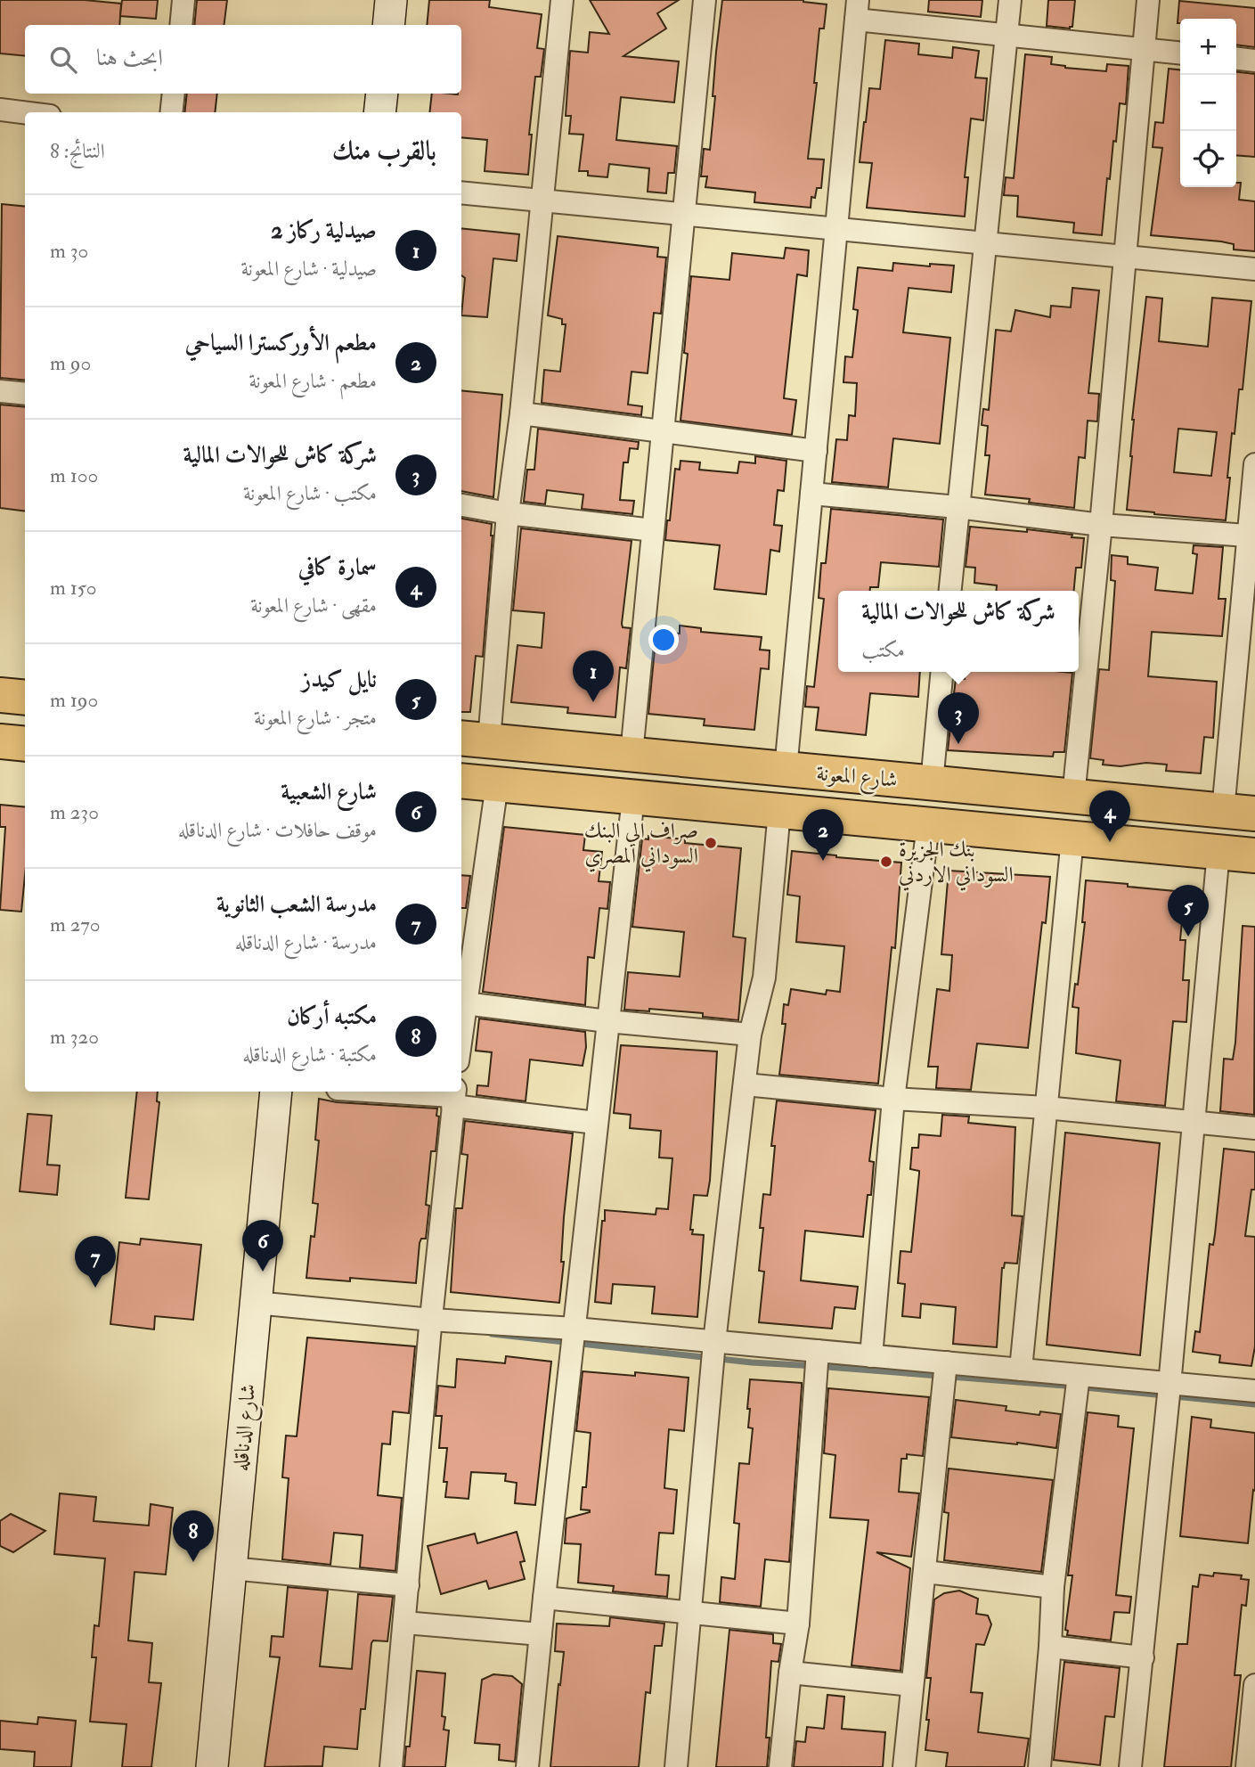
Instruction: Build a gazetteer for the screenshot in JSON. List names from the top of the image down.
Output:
{
  "streets": {
    "highway": ["شارع المعونة"],
    "street": ["شارع الدناقله"]
  },
  "places": ["صراف الي البنك السوداني المصري", "بنك الجزيرة السوداني الاردني"],
  "page": {
    "map_buttons": ["+", "−"],
    "search": "ابحث هنا",
    "heading": ["بالقرب منك", "النتائج: 8"],
    "list": [
      {
        "mark": "1",
        "name": "صيدلية ركاز 2",
        "note": "صيدلية · شارع المعونة",
        "value": "30 m"
      },
      {
        "mark": "2",
        "name": "مطعم الأوركسترا السياحي",
        "note": "مطعم · شارع المعونة",
        "value": "90 m"
      },
      {
        "mark": "3",
        "name": "شركة كاش للحوالات المالية",
        "note": "مكتب · شارع المعونة",
        "value": "100 m"
      },
      {
        "mark": "4",
        "name": "سمارة كافي",
        "note": "مقهى · شارع المعونة",
        "value": "150 m"
      },
      {
        "mark": "5",
        "name": "نايل كيدز",
        "note": "متجر · شارع المعونة",
        "value": "190 m"
      },
      {
        "mark": "6",
        "name": "شارع الشعبية",
        "note": "موقف حافلات · شارع الدناقله",
        "value": "230 m"
      },
      {
        "mark": "7",
        "name": "مدرسة الشعب الثانوية",
        "note": "مدرسة · شارع الدناقله",
        "value": "270 m"
      },
      {
        "mark": "8",
        "name": "مكتبه أركان",
        "note": "مكتبة · شارع الدناقله",
        "value": "320 m"
      }
    ],
    "popup": ["شركة كاش للحوالات المالية", "مكتب"],
    "pins": [
      "1",
      "3",
      "4",
      "2",
      "5",
      "6",
      "7",
      "8"
    ]
  }
}
